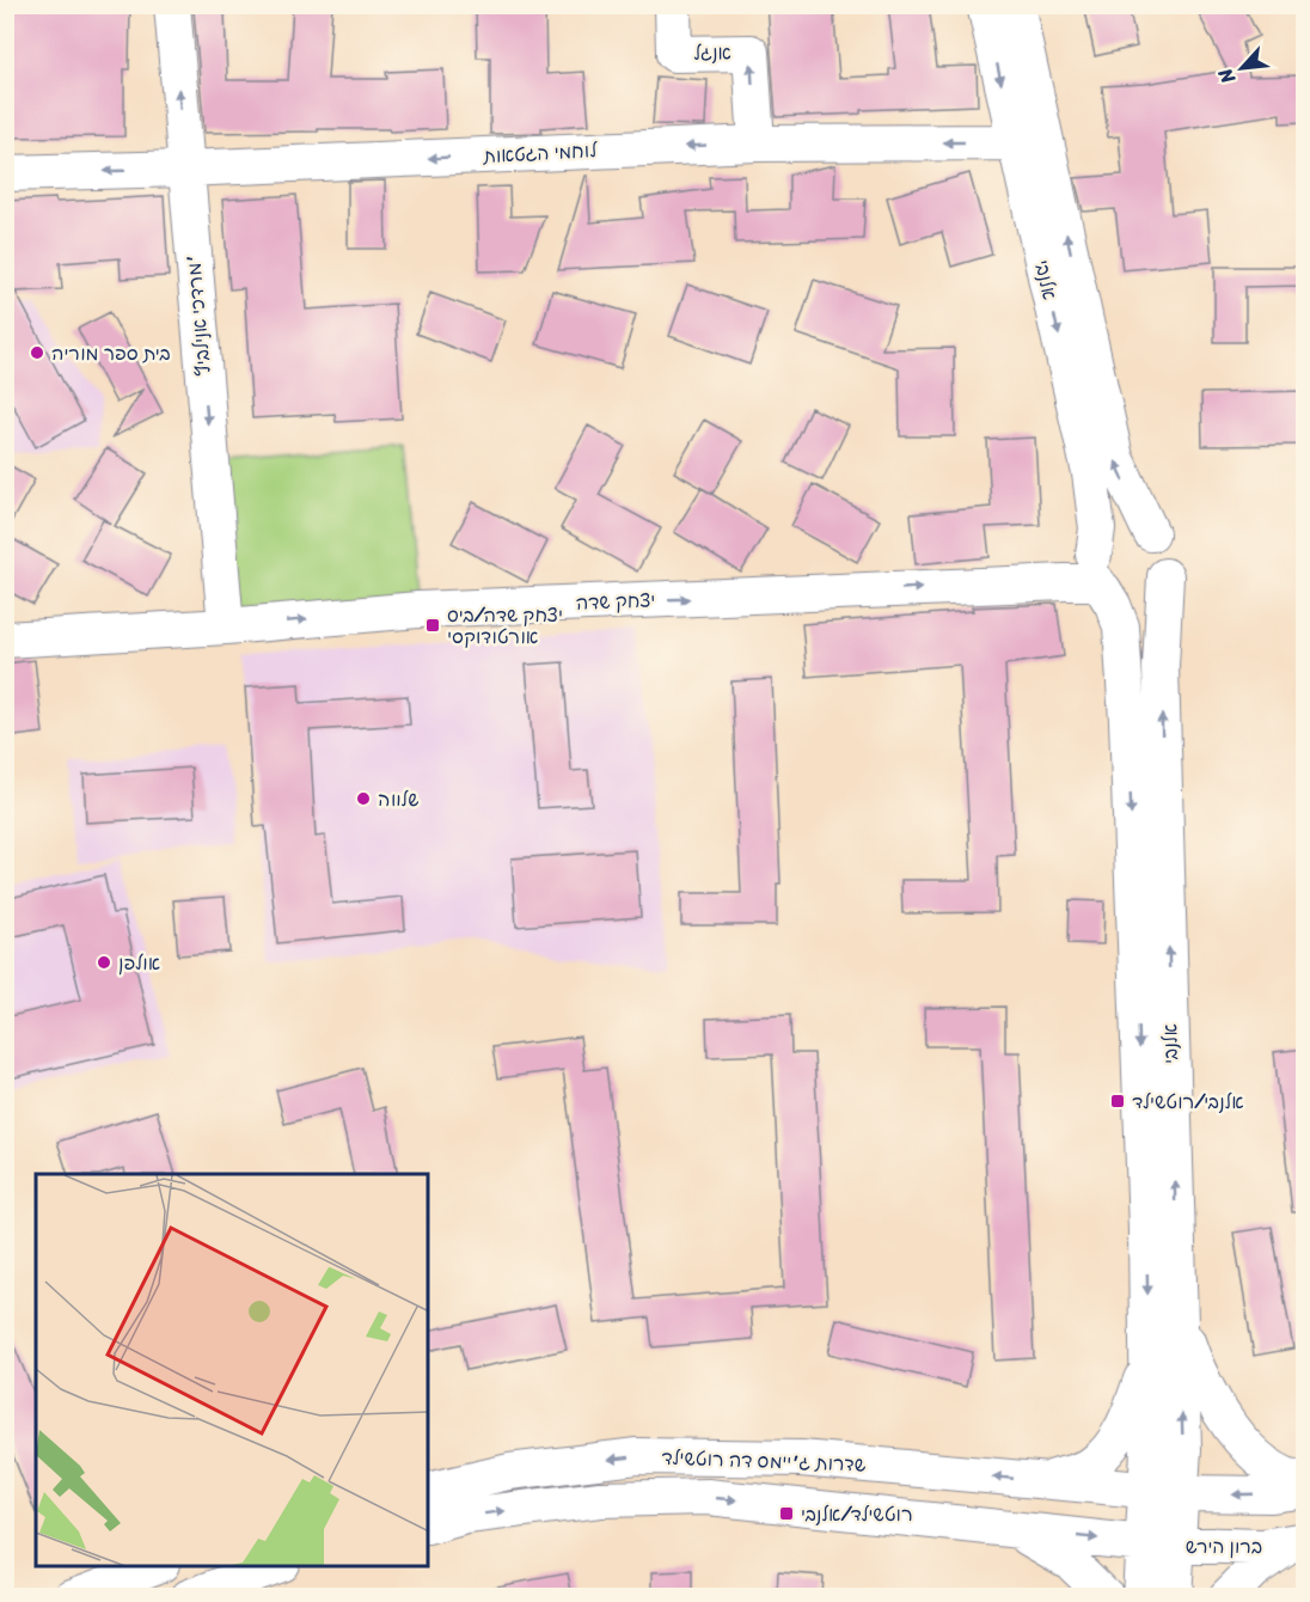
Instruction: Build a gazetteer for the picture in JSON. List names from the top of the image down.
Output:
{
  "streets": {
    "street": [
      "אנגל",
      "לוחמי הגטאות",
      "אלנבי",
      "מרדכי אנילביץ'",
      "יצחק שדה",
      "שדרות ג'יימס דה רוטשילד",
      "ברון הירש"
    ]
  },
  "crossings": [
    ["אנגל", "לוחמי הגטאות"],
    ["לוחמי הגטאות", "אלנבי"],
    ["לוחמי הגטאות", "מרדכי אנילביץ'"],
    ["אלנבי", "יצחק שדה"],
    ["אלנבי", "שדרות ג'יימס דה רוטשילד"],
    ["אלנבי", "ברון הירש"],
    ["מרדכי אנילביץ'", "יצחק שדה"],
    ["שדרות ג'יימס דה רוטשילד", "ברון הירש"]
  ],
  "one_way": ["לוחמי הגטאות", "יצחק שדה"],
  "places": {
    "other": ["בית ספר מוריה", "שלווה", "אולפן"],
    "transit": ["יצחק שדה/ביס אורטודוקסי", "אלנבי/רוטשילד", "רוטשילד/אלנבי"]
  },
  "north": "bottom left"
}
